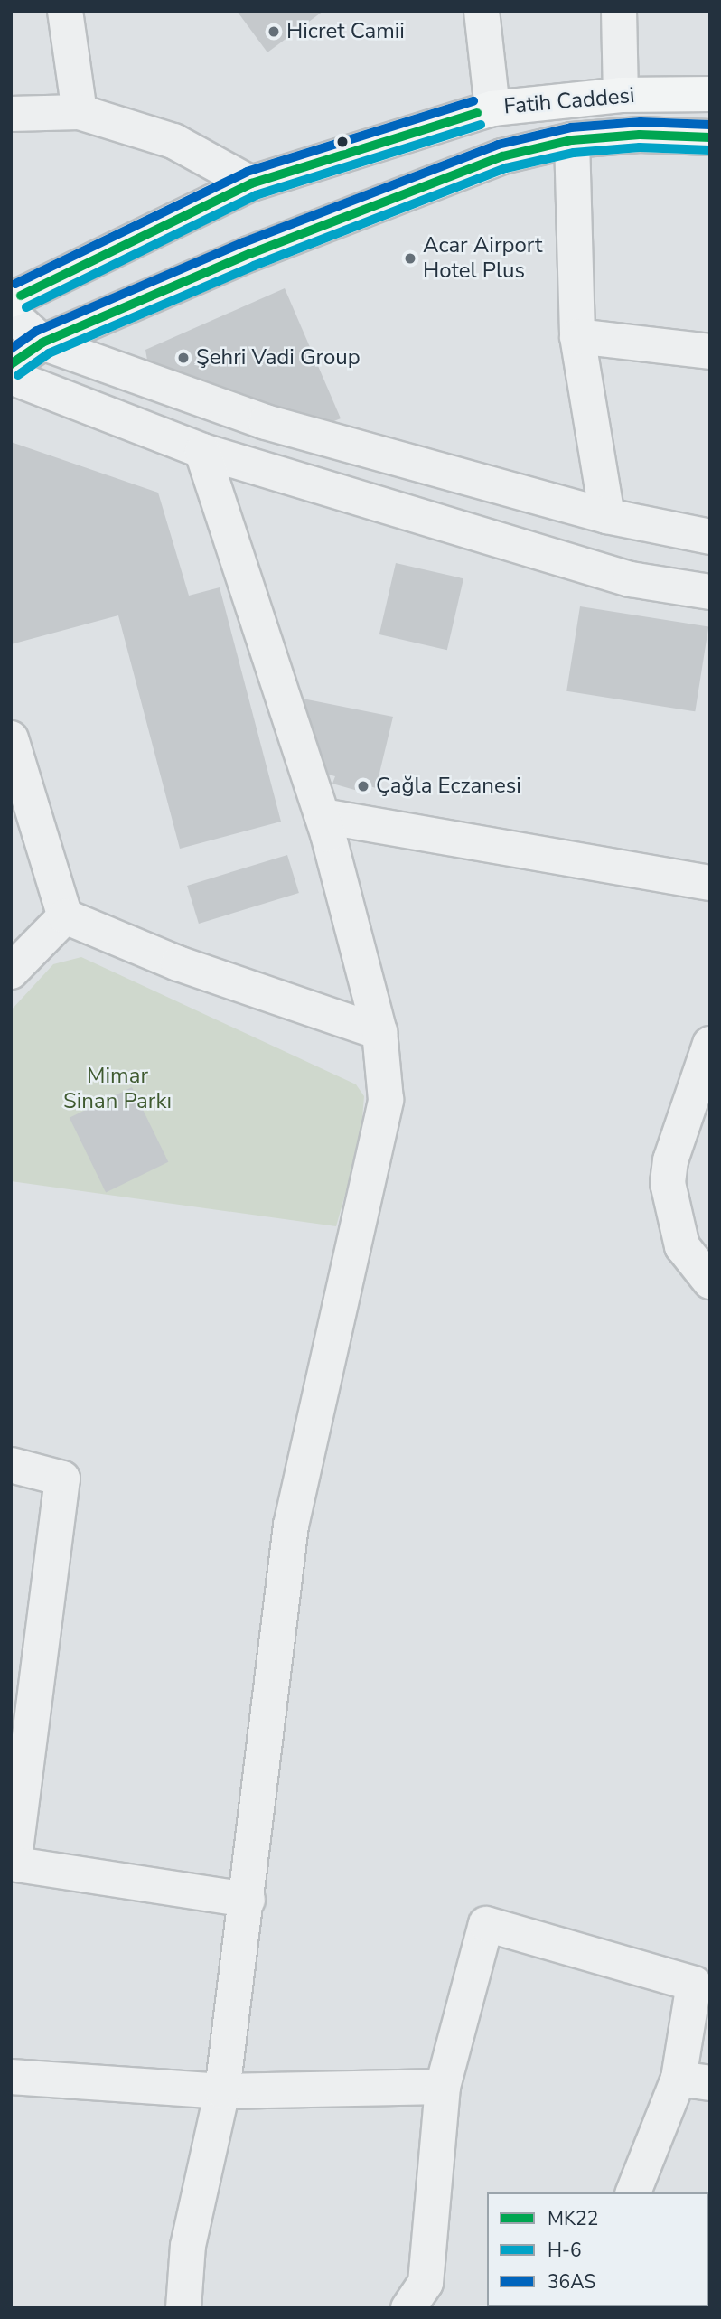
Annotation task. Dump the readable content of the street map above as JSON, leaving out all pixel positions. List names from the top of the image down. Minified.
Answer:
{"streets":{"main road":["Fatih Caddesi"]},"parks":["Mimar Sinan Parkı"],"places":["Hicret Camii","Acar Airport Hotel Plus","Şehri Vadi Group","Çağla Eczanesi"],"lines":["transit line 36AS","transit line MK22","transit line H-6"],"legend":["MK22","H-6","36AS"]}
